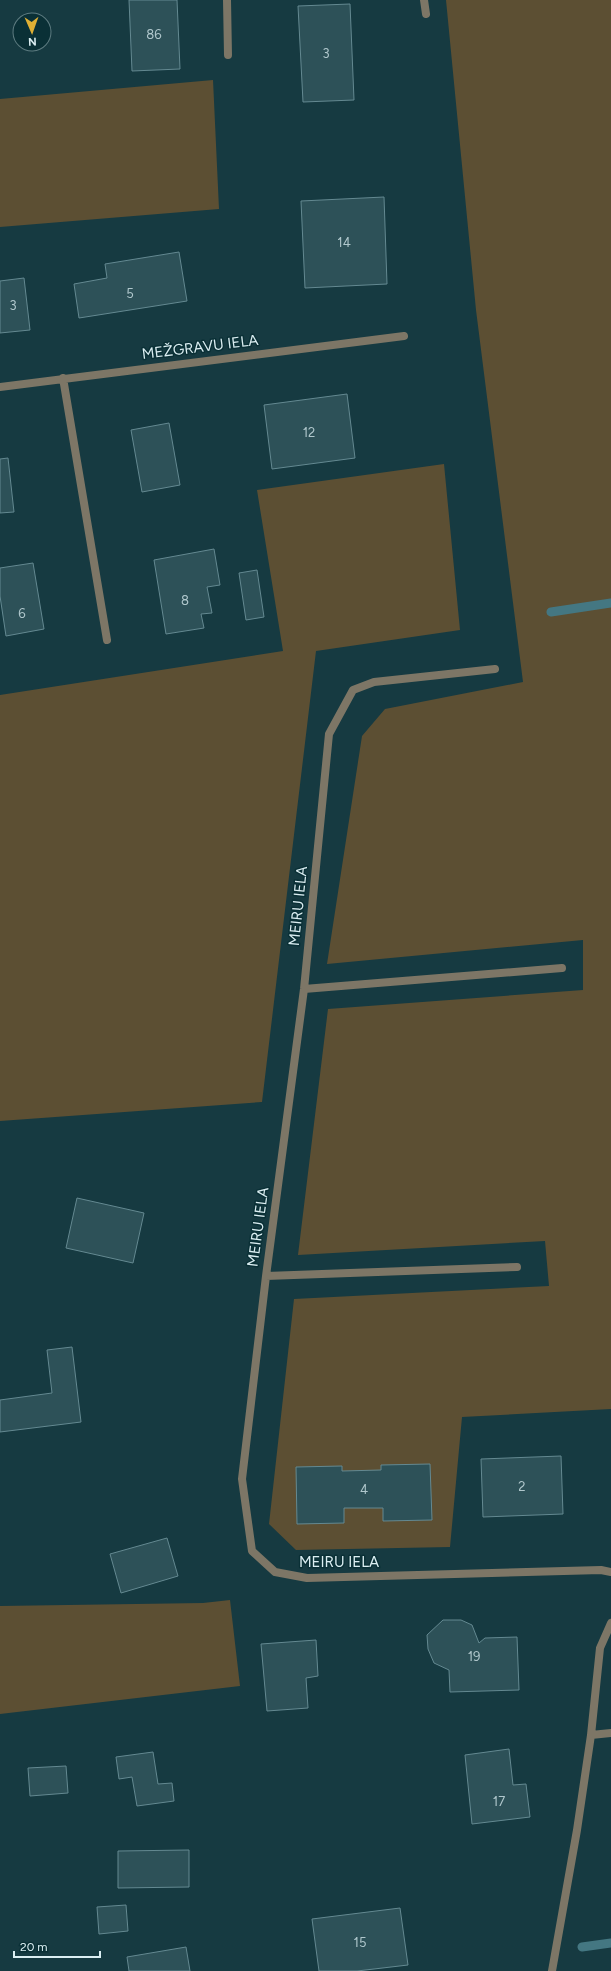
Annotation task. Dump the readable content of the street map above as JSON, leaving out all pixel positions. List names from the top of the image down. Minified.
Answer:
{"streets":{"street":["MEŽGRAVU IELA","MEIRU IELA"]},"house_numbers":["86","3","14","5","3","12","8","6","2","4","19","17","15"],"scale_bar":"20 m","north":"bottom"}
